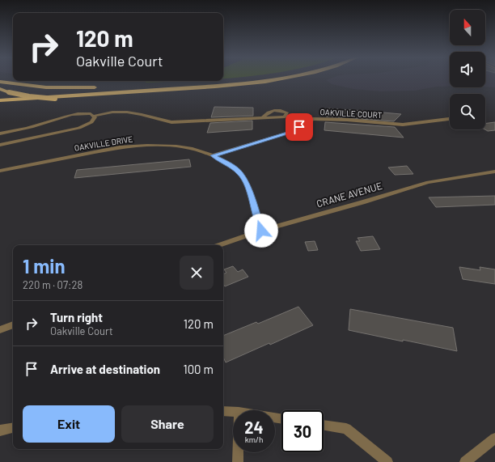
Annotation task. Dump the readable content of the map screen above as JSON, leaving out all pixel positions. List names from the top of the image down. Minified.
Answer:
{"streets":{"street":["OAKVILLE COURT","OAKVILLE DRIVE","CRANE AVENUE"]},"crossings":[["OAKVILLE COURT","OAKVILLE DRIVE"],["OAKVILLE DRIVE","CRANE AVENUE"]],"north":"top","page":{"turn":["120 m","Oakville Court"],"heading":["1 min","220 m · 07:28"],"list":[{"name":"Turn right","note":"Oakville Court","value":"120 m"},{"name":"Arrive at destination","value":"100 m"}],"buttons":["Exit","Share"],"speed":"24 km/h","limit":"30"}}
